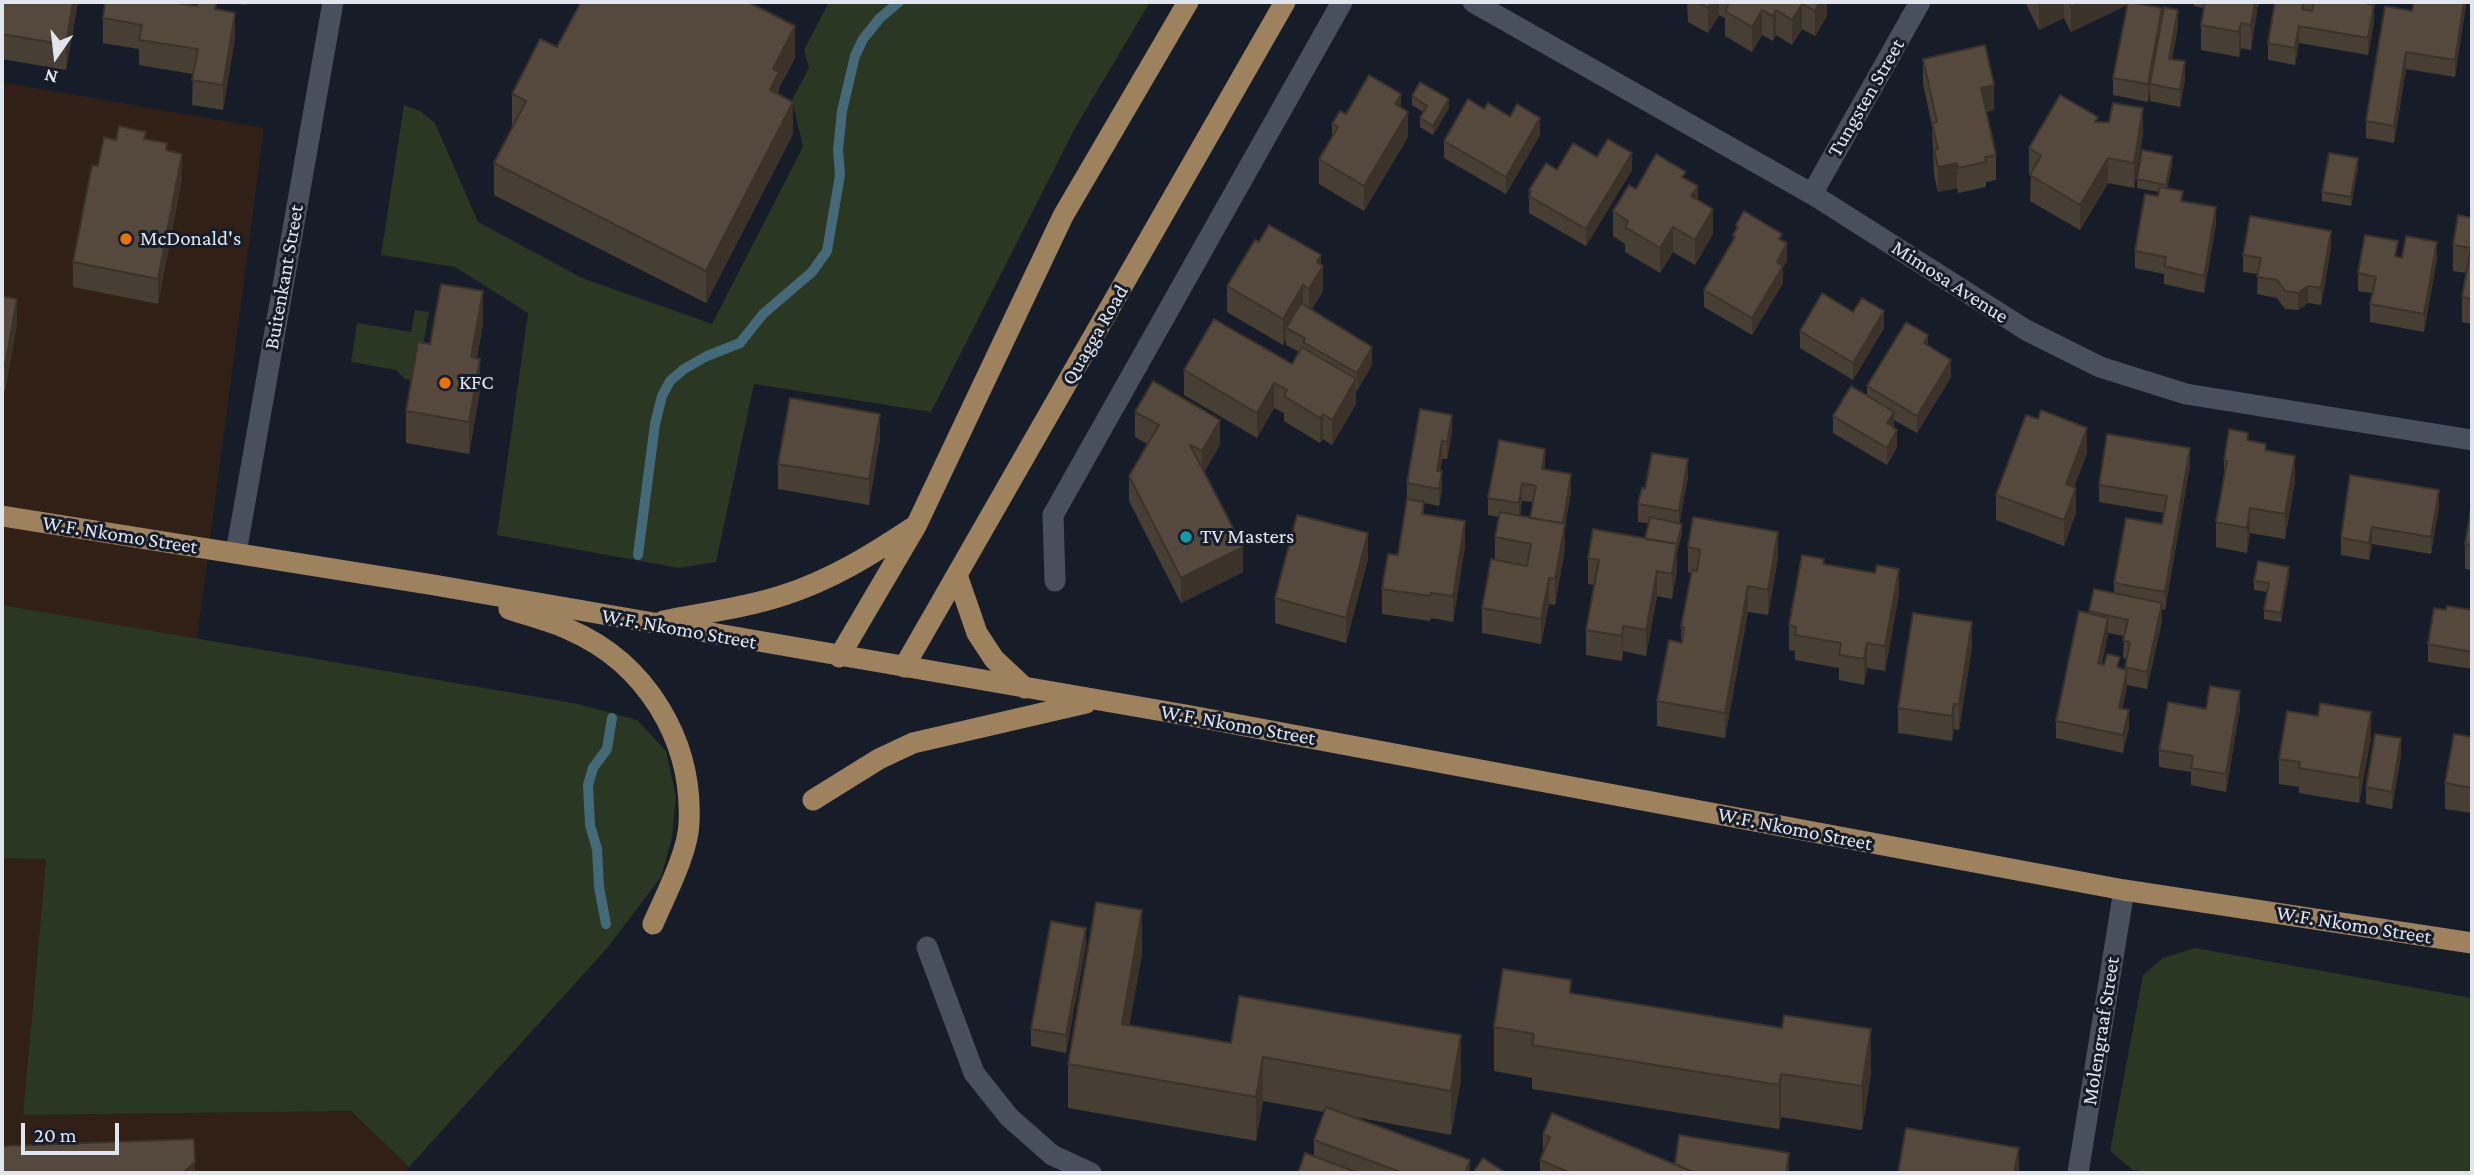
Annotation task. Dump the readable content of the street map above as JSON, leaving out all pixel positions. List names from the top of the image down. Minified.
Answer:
{"streets":{"main road":["Quagga Road","W.F. Nkomo Street"],"street":["Tungsten Street","Buitenkant Street","Mimosa Avenue","Molengraaf Street"]},"crossings":[["Tungsten Street","Mimosa Avenue"],["Buitenkant Street","W.F. Nkomo Street"],["Quagga Road","W.F. Nkomo Street"],["W.F. Nkomo Street","Molengraaf Street"]],"places":["McDonald's","KFC","TV Masters"],"scale_bar":"20 m","north":"bottom"}
